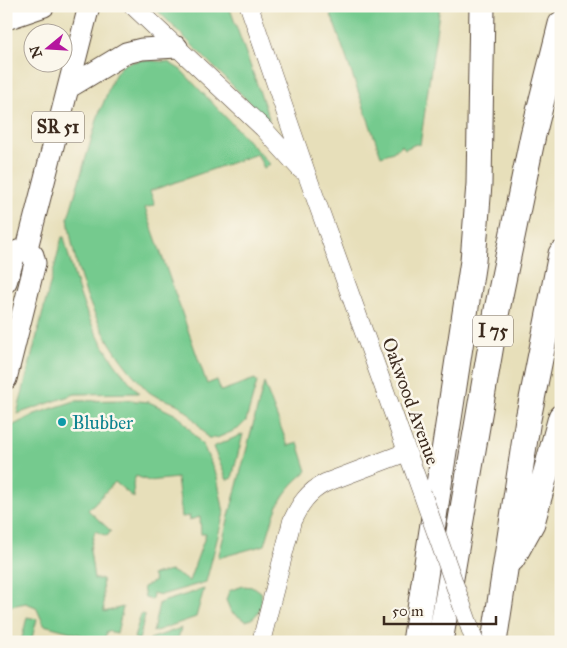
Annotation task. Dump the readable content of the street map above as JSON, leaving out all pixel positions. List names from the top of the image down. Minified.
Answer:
{"streets":{"highway":["I 75"],"main road":["SR 51"],"street":["Oakwood Avenue"]},"places":["Blubber"],"scale_bar":"50 m","north":"left"}
